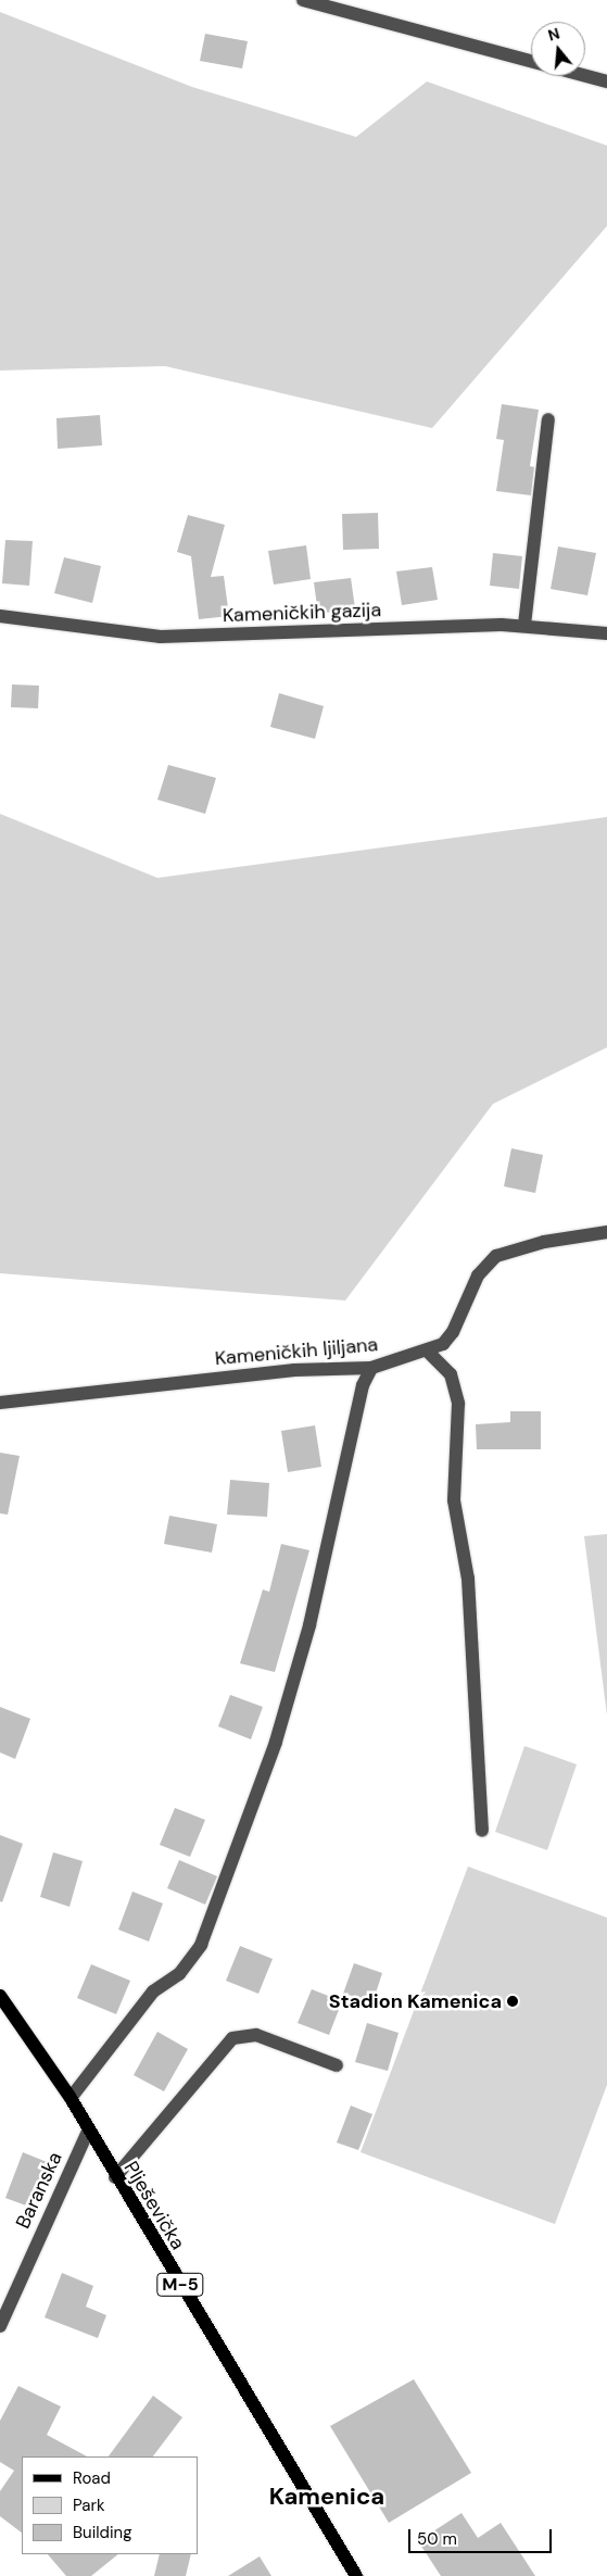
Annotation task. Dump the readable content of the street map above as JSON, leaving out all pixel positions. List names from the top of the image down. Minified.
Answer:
{"streets":{"main road":["Plješevička","M-5"],"street":["Kameničkih gazija","Kameničkih ljiljana","Baranska"]},"crossings":[["Baranska","Plješevička"]],"districts":["Kamenica"],"places":["Stadion Kamenica"],"legend":["Road","Park","Building"],"scale_bar":"50 m","north":"top"}
